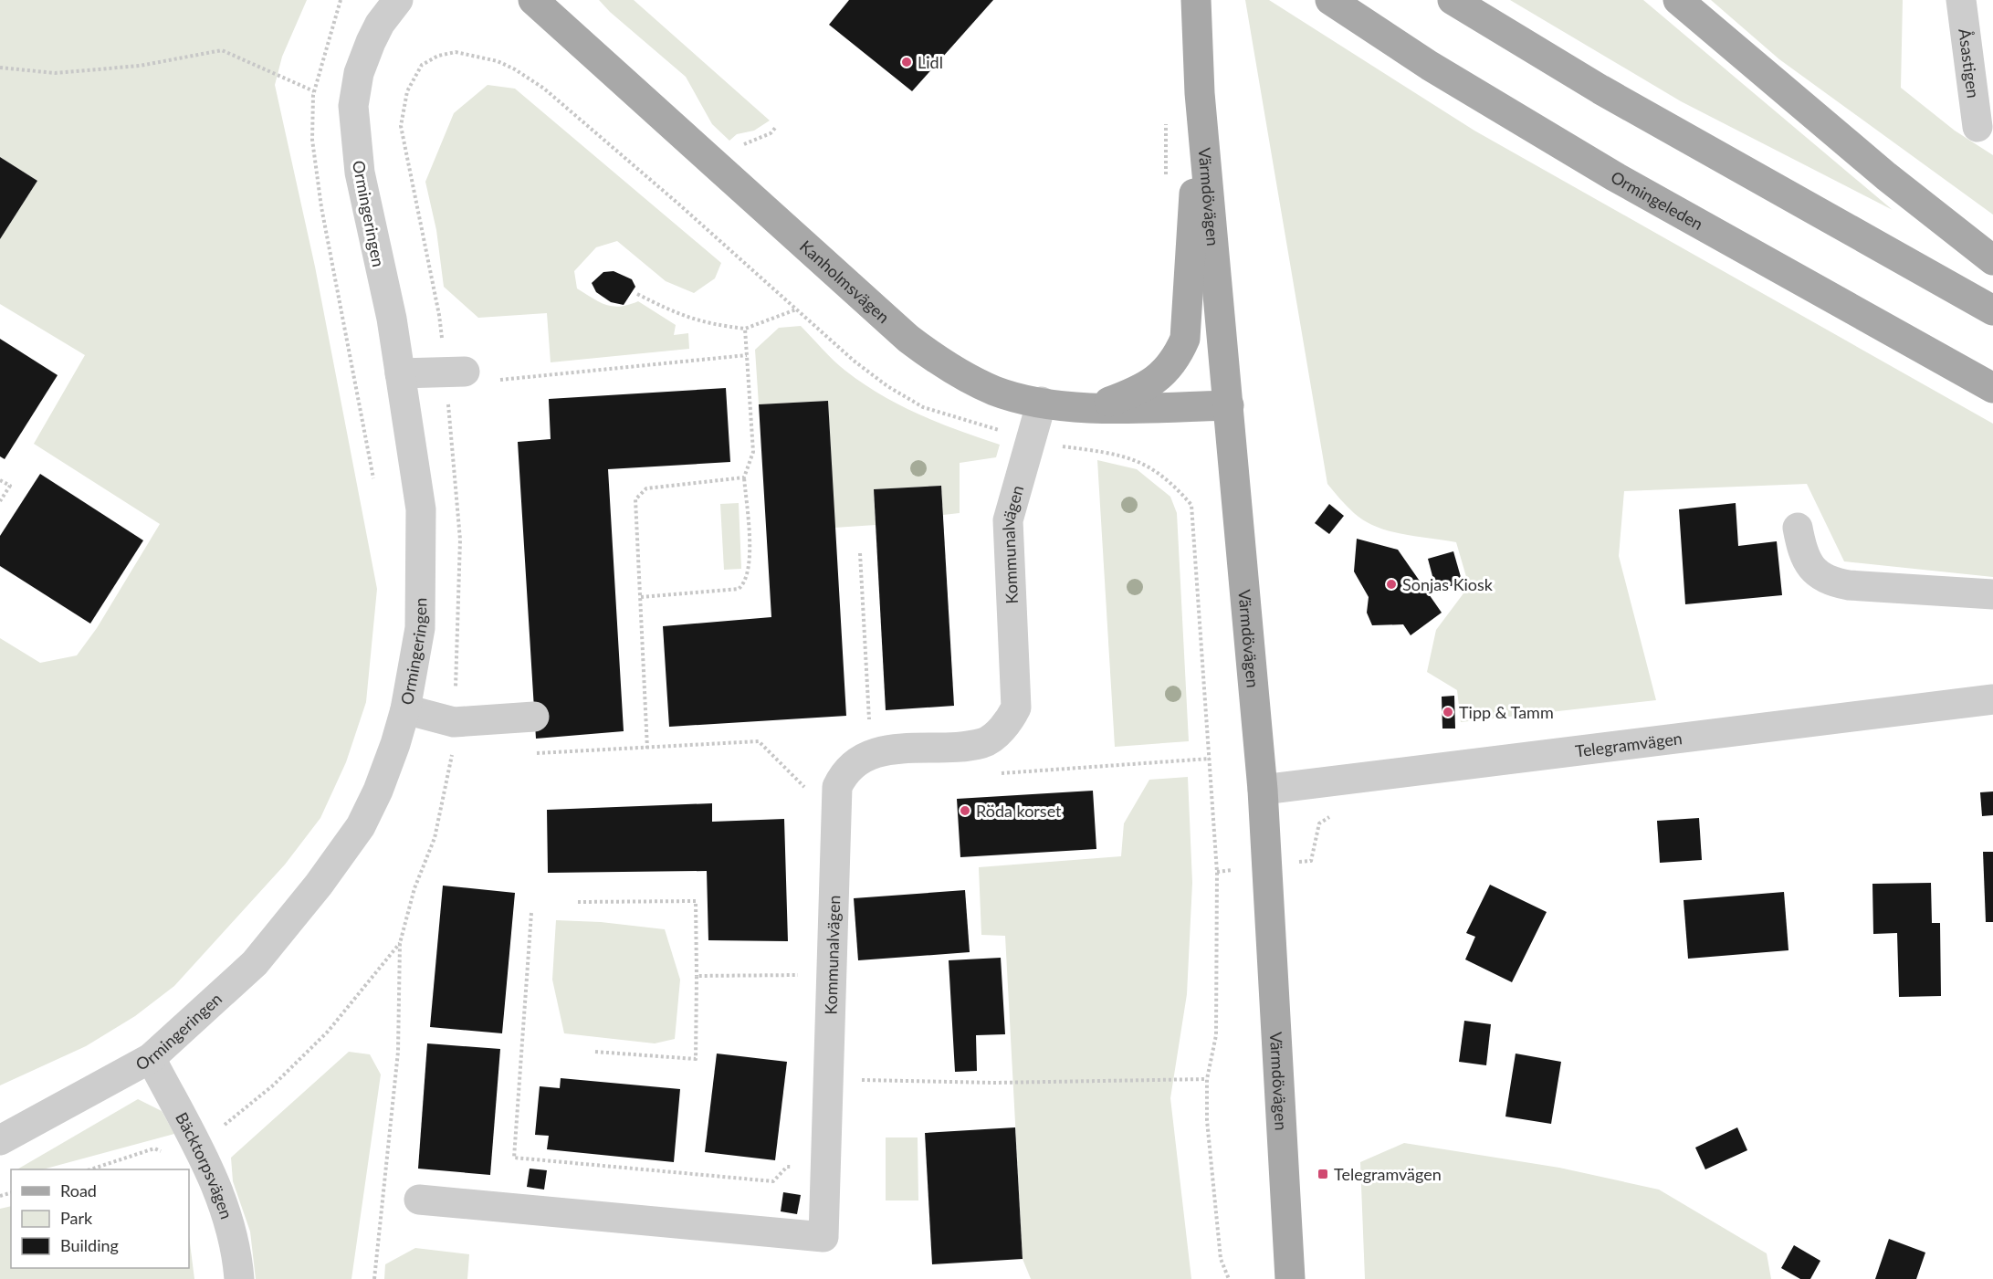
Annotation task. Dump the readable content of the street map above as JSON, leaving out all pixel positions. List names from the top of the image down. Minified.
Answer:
{"streets":{"main road":["Värmdövägen","Ormingeleden","Kanholmsvägen"],"street":["Åsastigen","Ormingeringen","Kommunalvägen","Telegramvägen","Bäcktorpsvägen"]},"crossings":[["Värmdövägen","Kanholmsvägen"],["Värmdövägen","Telegramvägen"],["Ormingeringen","Bäcktorpsvägen"],["Kanholmsvägen","Kommunalvägen"]],"places":{"other":["Lidl","Sonjas Kiosk","Tipp & Tamm","Röda korset"],"transit":["Telegramvägen"]},"legend":["Road","Park","Building"]}
